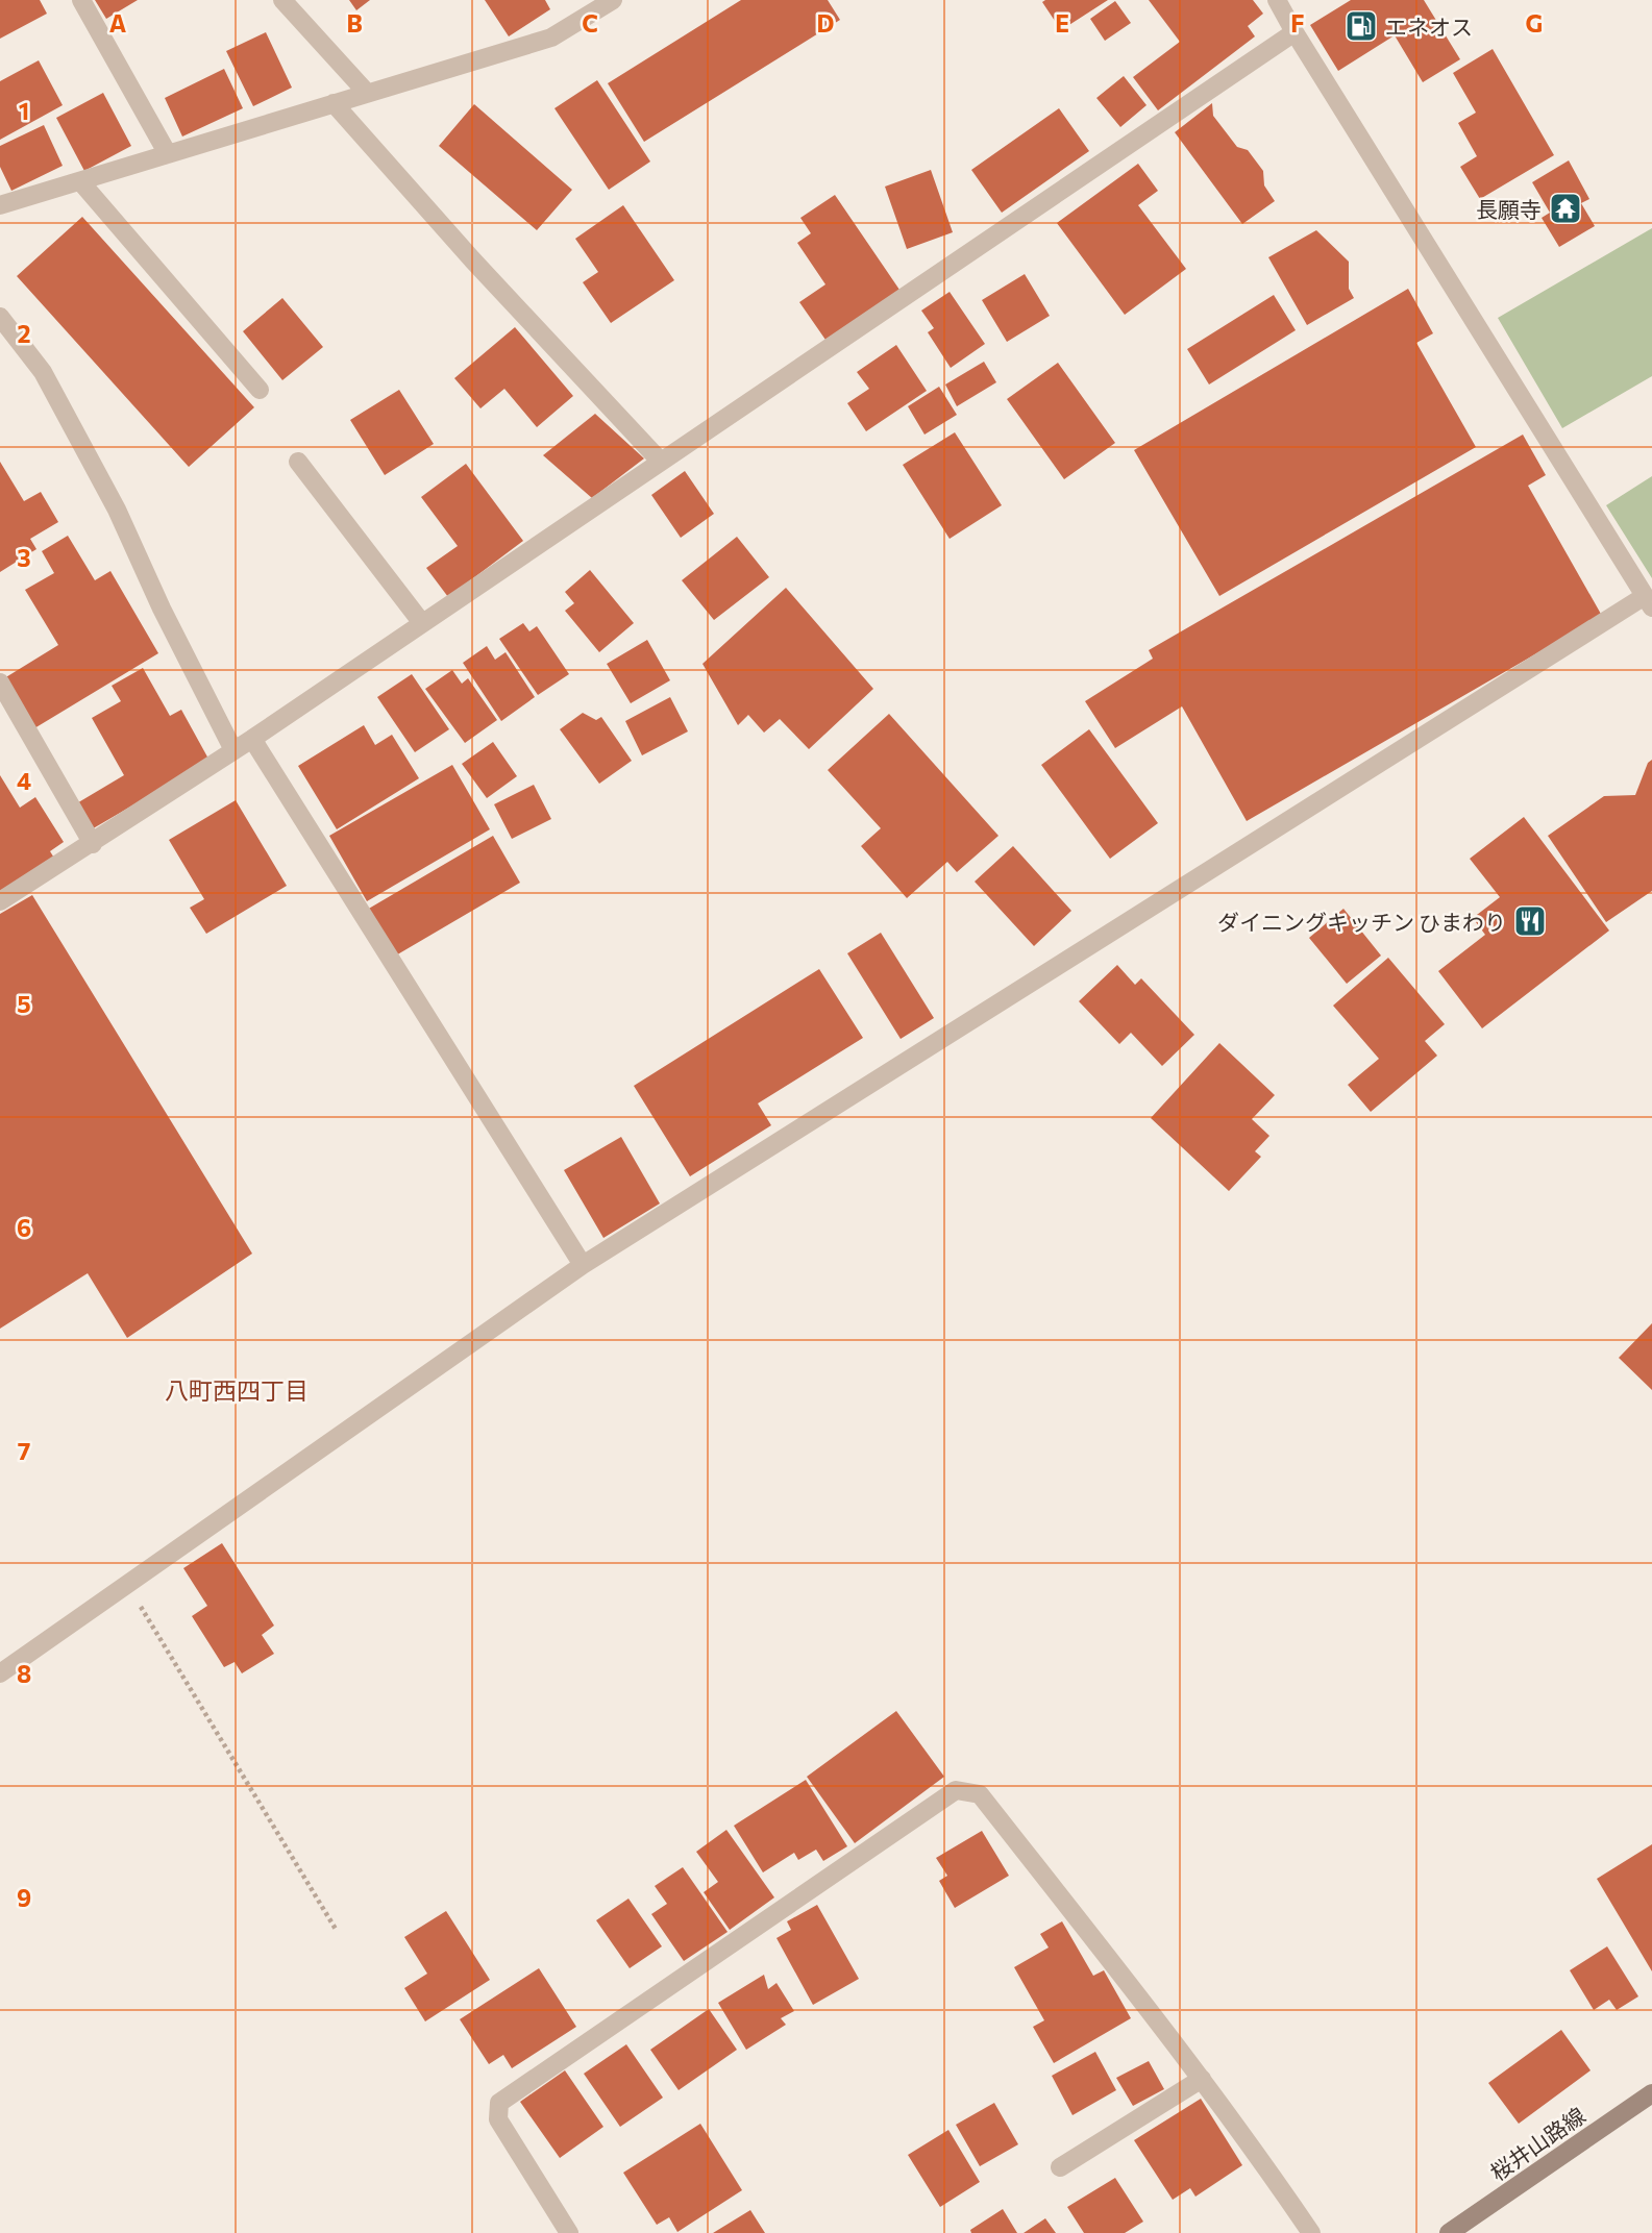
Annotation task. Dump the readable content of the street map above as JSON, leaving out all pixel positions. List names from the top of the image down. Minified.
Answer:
{"streets":{"main road":["桜井山路線"]},"districts":["八町西四丁目"],"places":{"fuel station":["エネオス"],"temple":["長願寺"],"restaurant":["ダイニングキッチン ひまわり"]},"grid":{"columns":["A","B","C","D","E","F","G"],"rows":["1","2","3","4","5","6","7","8","9"]}}
